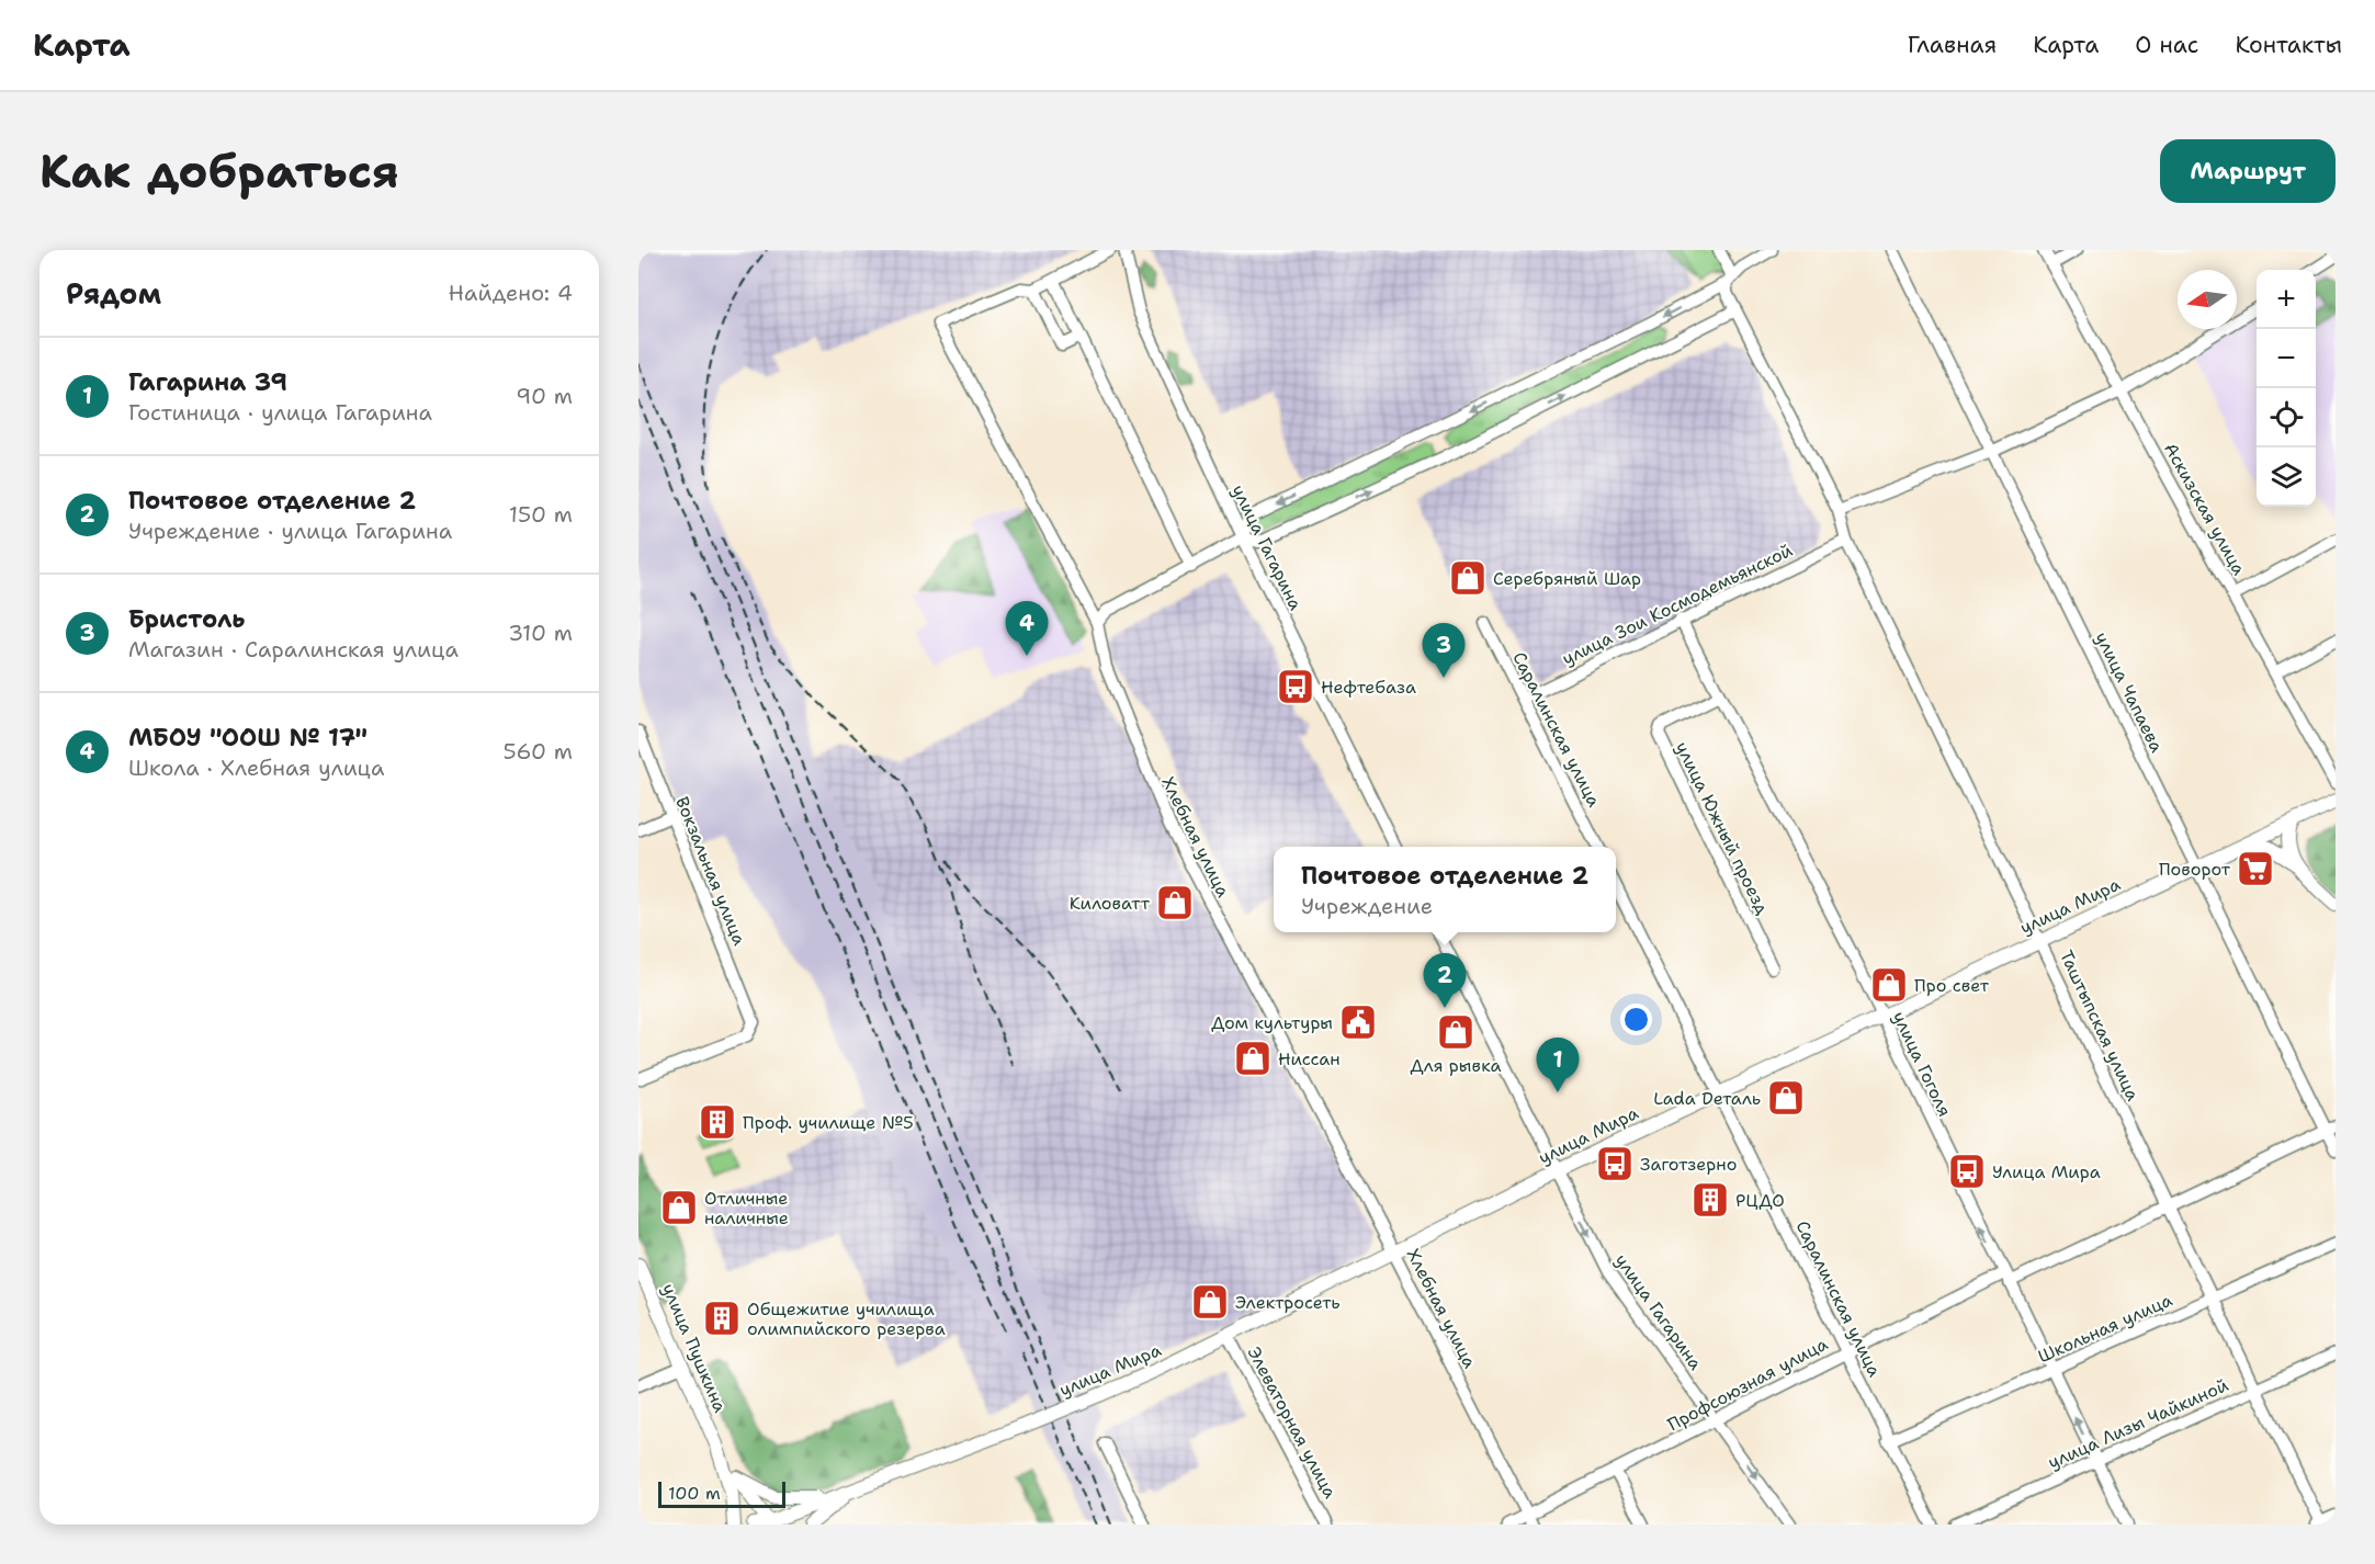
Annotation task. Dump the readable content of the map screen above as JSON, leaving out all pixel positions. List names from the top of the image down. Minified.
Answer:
{"streets":{"main road":["улица Мира","улица Пушкина"],"street":["Аскизская улица","улица Гагарина","улица Зои Космодемьянской","улица Чапаева","Саралинская улица","улица Южный проезд","Хлебная улица","Вокзальная улица","Таштыпская улица","улица Гоголя","Школьная улица","Профсоюзная улица","Элеваторная улица","улица Лизы Чайкиной"]},"crossings":[["улица Гагарина","улица Мира"],["улица Гагарина","Профсоюзная улица"],["улица Зои Космодемьянской","Саралинская улица"],["улица Зои Космодемьянской","Таштыпская улица"],["улица Зои Космодемьянской","улица Гоголя"],["улица Чапаева","улица Мира"],["улица Чапаева","Профсоюзная улица"],["Саралинская улица","улица Мира"],["Саралинская улица","Школьная улица"],["Саралинская улица","Профсоюзная улица"],["улица Южный проезд","улица Гоголя"],["Хлебная улица","улица Мира"],["Хлебная улица","Профсоюзная улица"],["улица Мира","Таштыпская улица"],["улица Мира","улица Гоголя"],["улица Мира","Элеваторная улица"],["Таштыпская улица","Школьная улица"],["Таштыпская улица","Профсоюзная улица"],["Таштыпская улица","улица Лизы Чайкиной"],["улица Гоголя","Школьная улица"],["улица Гоголя","Профсоюзная улица"],["улица Гоголя","улица Лизы Чайкиной"]],"one_way":["улица Гоголя"],"places":{"shop":["Серебряный Шар","Киловатт","Про свет","Для рывка","Ниссан","Lada Dеталь","Отличные наличные","Электросеть"],"bus stop":["Нефтебаза","Заготзерно","Улица Мира"],"supermarket":["Поворот"],"public building":["Дом культуры"],"building":["Проф. училище №5","РЦДО","Общежитие училища олимпийского резерва"]},"scale_bar":"100 m","north":"left","page":{"header":"Карта","nav":["Главная","Карта","О нас","Контакты"],"buttons":"Маршрут","title":"Как добраться","heading":["Рядом","Найдено: 4"],"map_buttons":["+","−"],"list":[{"mark":"1","name":"Гагарина 39","note":"Гостиница · улица Гагарина","value":"90 m"},{"mark":"2","name":"Почтовое отделение 2","note":"Учреждение · улица Гагарина","value":"150 m"},{"mark":"3","name":"Бристоль","note":"Магазин · Саралинская улица","value":"310 m"},{"mark":"4","name":"МБОУ \"ООШ № 17\"","note":"Школа · Хлебная улица","value":"560 m"}],"pins":["4","3","2","1"],"popup":["Почтовое отделение 2","Учреждение"],"scale":"100 m"}}
